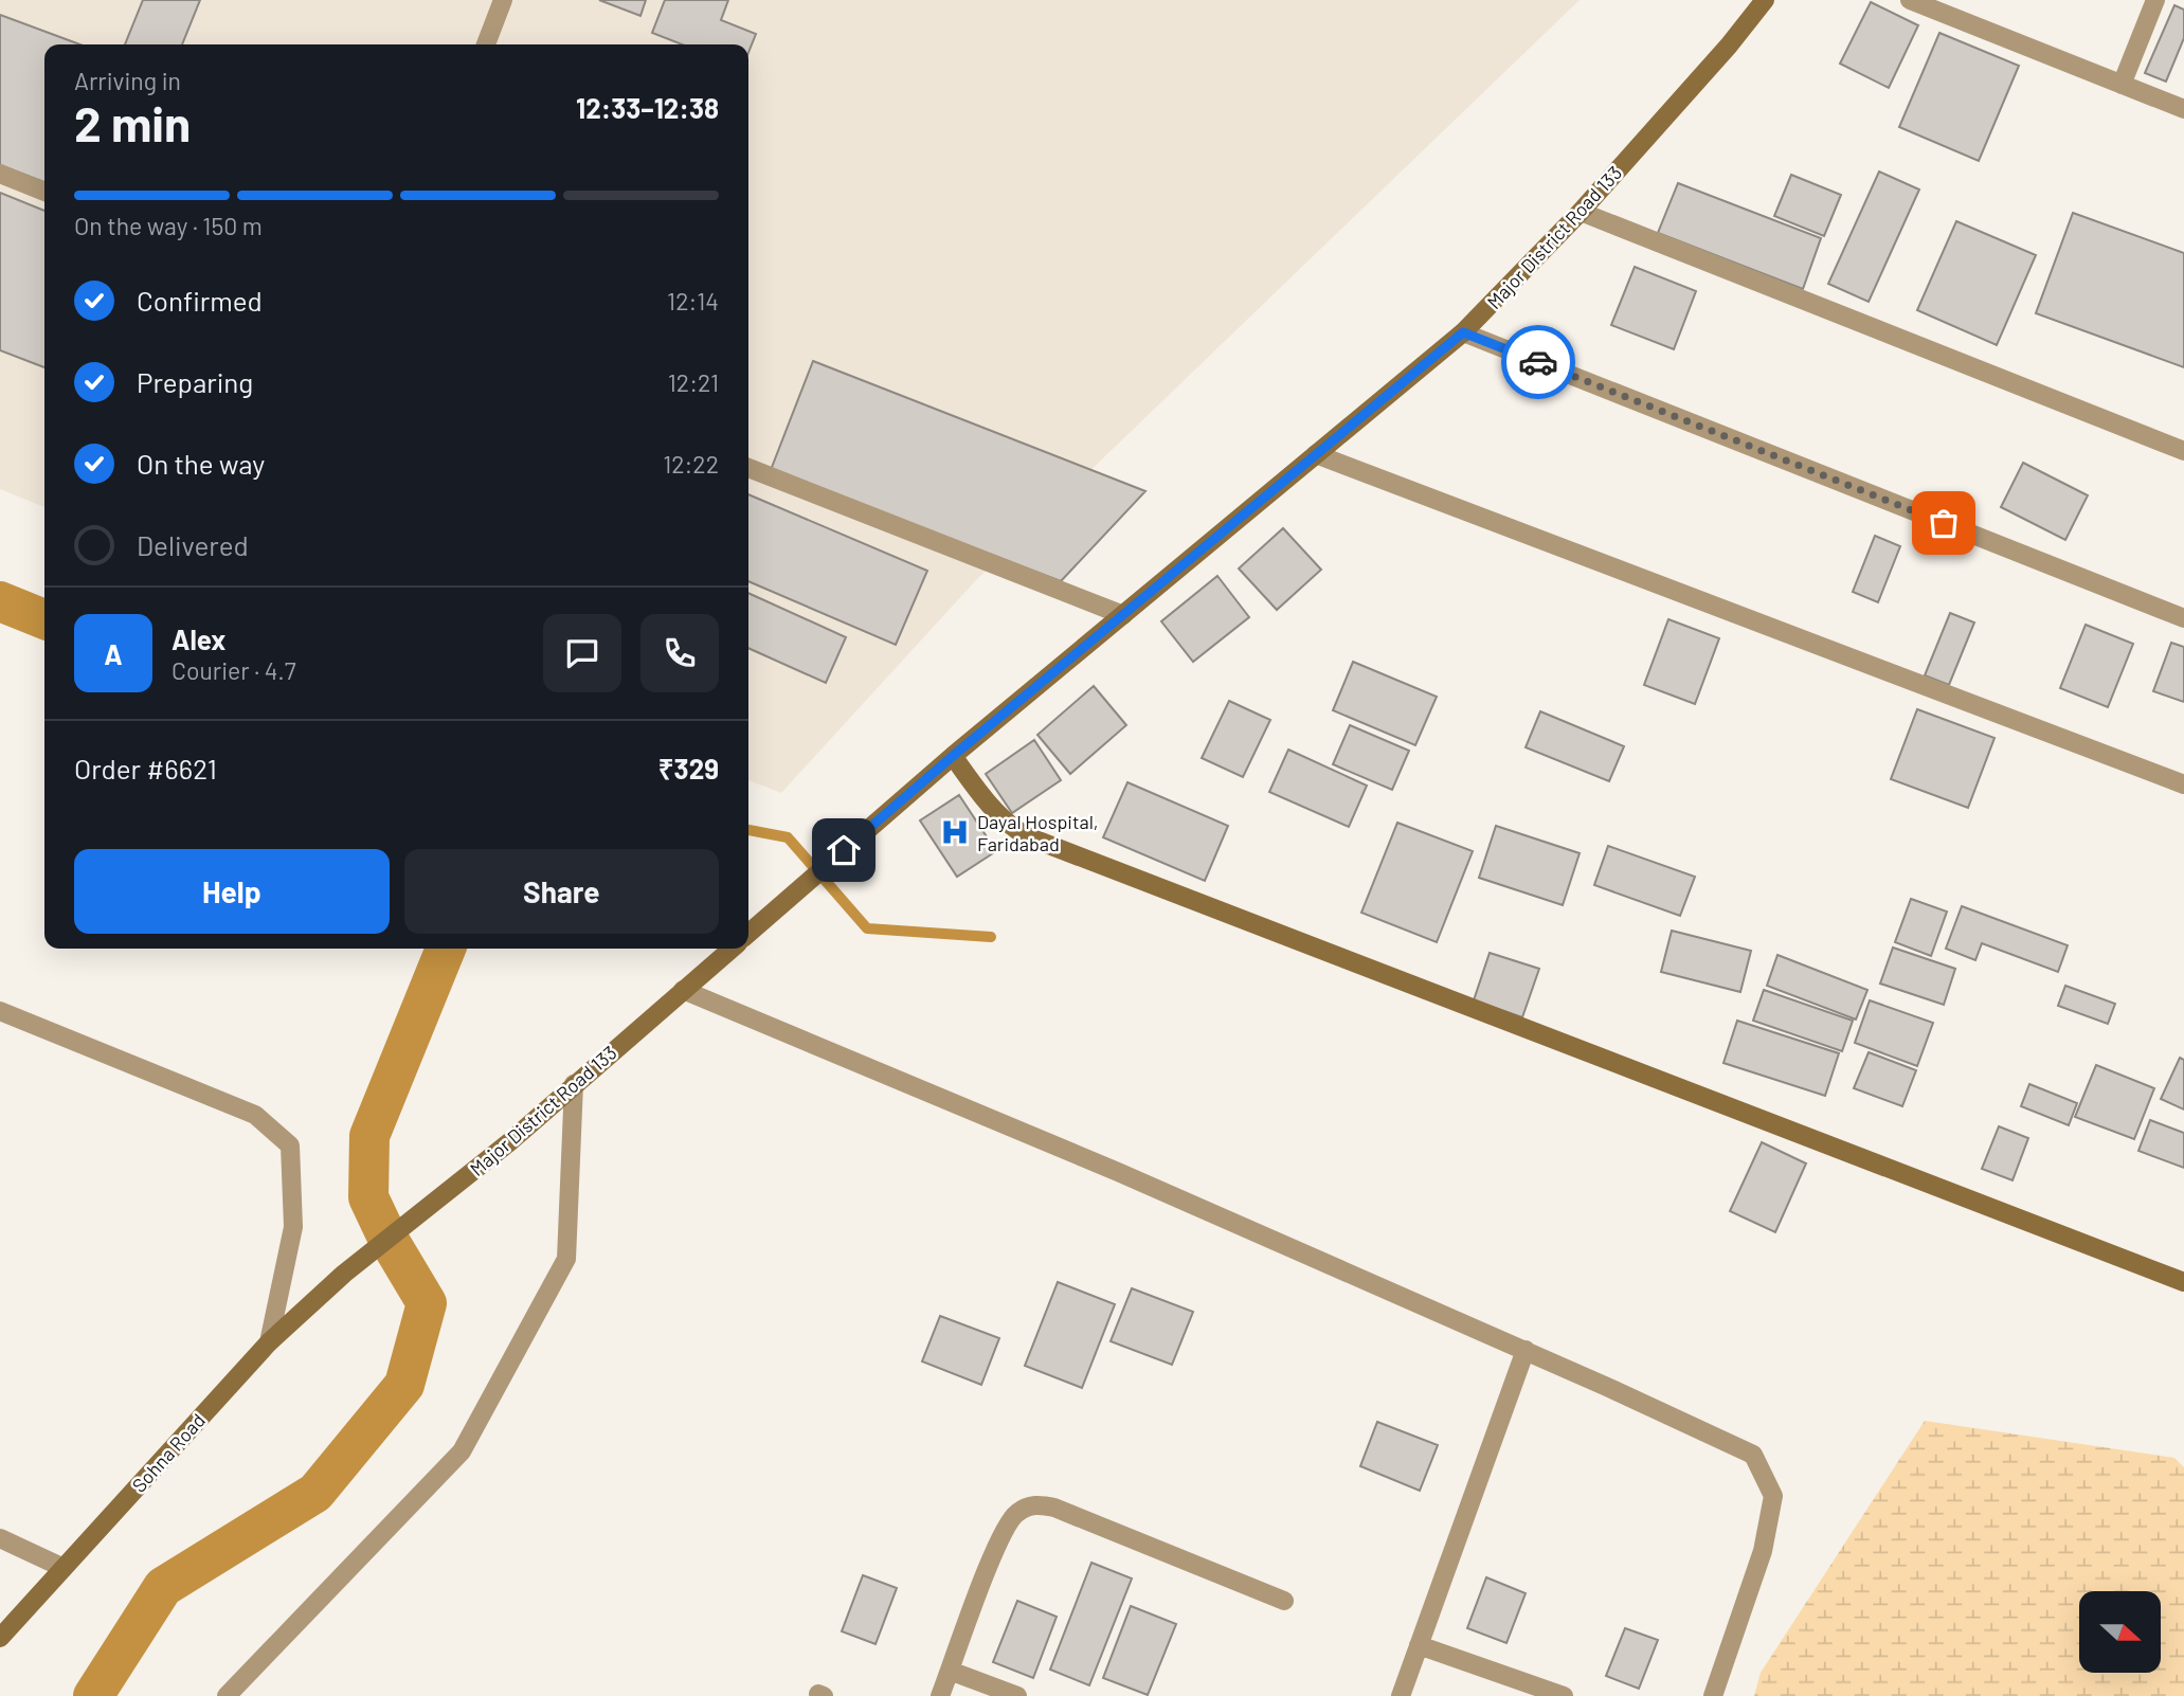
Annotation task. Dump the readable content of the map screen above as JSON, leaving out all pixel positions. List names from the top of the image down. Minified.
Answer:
{"streets":{"main road":["Major District Road 133","Sohna Road"]},"crossings":[["Major District Road 133","Sohna Road"]],"places":{"hospital":["Dayal Hospital, Faridabad"]},"north":"right","page":{"heading":["2 min","Arriving in","12:33–12:38"],"panel":["Alex","Courier · 4.7","Order #6621","₹329"],"bar":"On the way · 150 m","list":[["Confirmed","12:14"],["Preparing","12:21"],["On the way","12:22"],"Delivered"],"round":"A","buttons":["Help","Share"]}}
